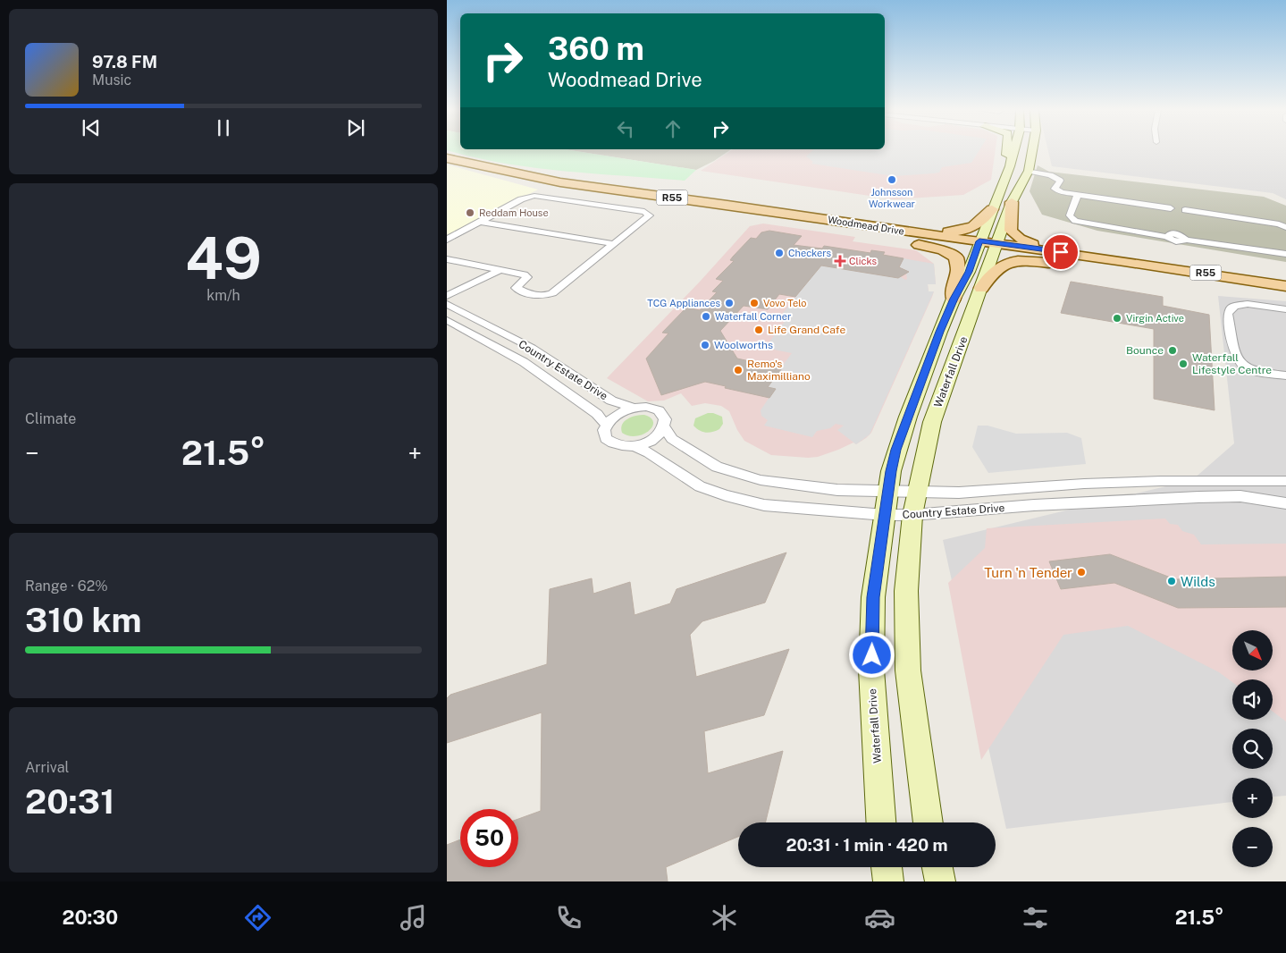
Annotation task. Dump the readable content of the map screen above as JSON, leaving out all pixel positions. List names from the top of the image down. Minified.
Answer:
{"streets":{"main road":["R55","Woodmead Drive","Waterfall Drive"],"street":["Country Estate Drive"]},"crossings":[["Woodmead Drive","Waterfall Drive"],["Country Estate Drive","Waterfall Drive"]],"places":{"other":["Johnsson Workwear","Reddam House","Checkers","TCG Appliances","Vovo Telo","Waterfall Corner","Virgin Active","Life Grand Cafe","Woolworths","Bounce","Waterfall Lifestyle Centre","Remo's Maximilliano","Turn 'n Tender","Wilds"],"health":["Clicks"]},"north":"bottom right","page":{"turn":["360 m","Woodmead Drive"],"song":["97.8 FM","Music"],"tile":[["49","km/h"],"Climate",["Range · 62%","310 km"],["Arrival","20:31"]],"heat":["−","21.5°","+"],"map_buttons":["+","−"],"limit":"50","trip":"20:31 · 1 min · 420 m","tabs":["20:30","21.5°"]}}
